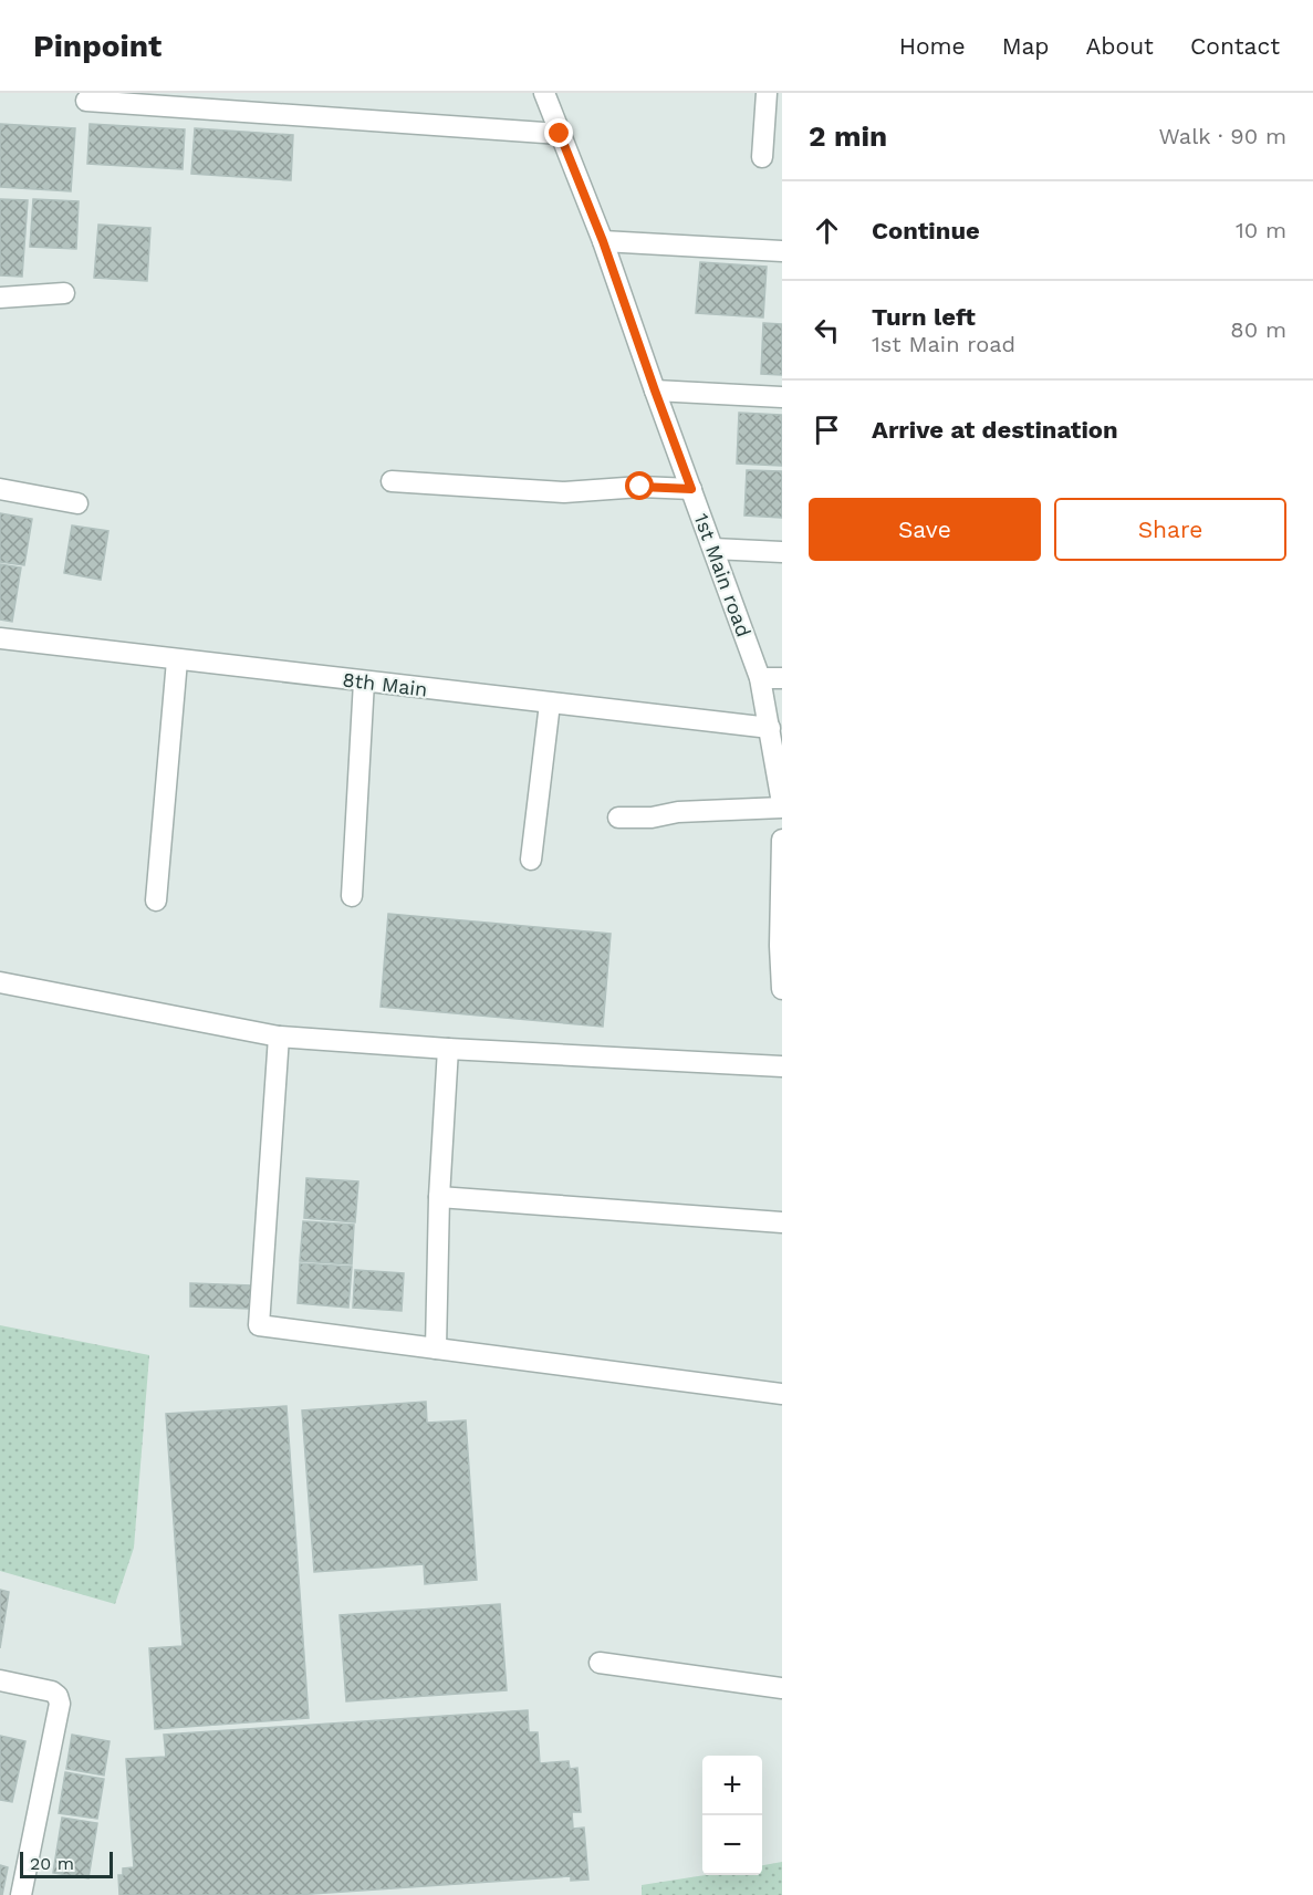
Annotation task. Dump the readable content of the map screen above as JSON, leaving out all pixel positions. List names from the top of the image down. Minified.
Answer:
{"streets":{"street":["1st Main road","8th Main"]},"crossings":[["1st Main road","8th Main"]],"scale_bar":"20 m","page":{"header":"Pinpoint","nav":["Home","Map","About","Contact"],"heading":["2 min","Walk · 90 m"],"list":[["Continue","10 m"],["Turn left","1st Main road","80 m"],"Arrive at destination"],"buttons":["Save","Share"],"map_buttons":["+","−"],"scale":"20 m"}}
